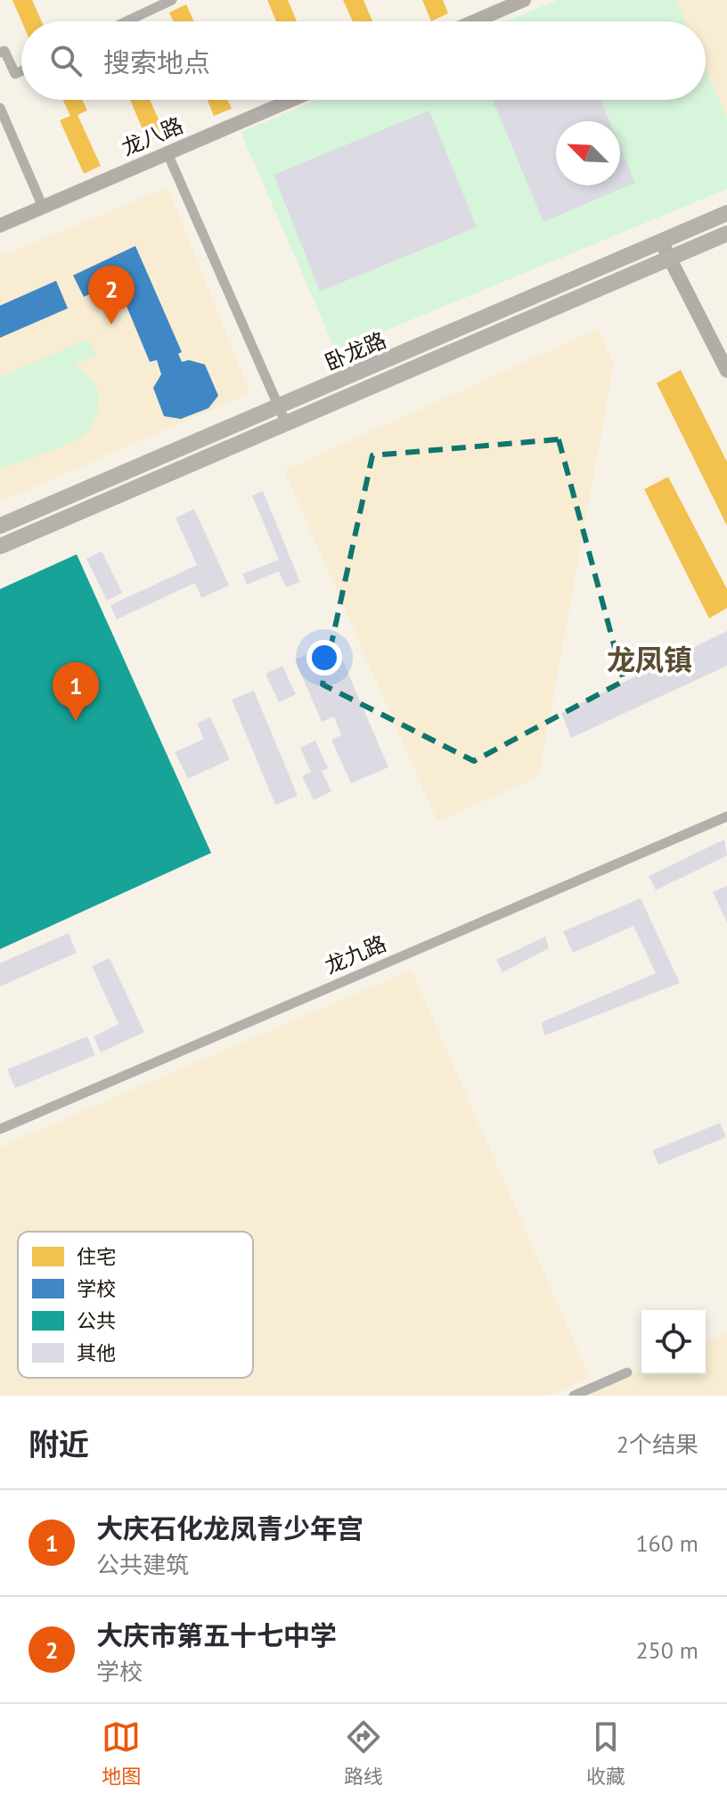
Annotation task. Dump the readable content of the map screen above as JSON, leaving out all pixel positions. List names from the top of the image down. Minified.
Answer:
{"streets":{"main road":["卧龙路"],"street":["龙八路","龙九路"]},"districts":["龙凤镇"],"legend":["住宅","学校","公共","其他"],"north":"top left","page":{"search":"搜索地点","pins":["2","1"],"heading":["附近","2个结果"],"list":[{"mark":"1","name":"大庆石化龙凤青少年宫","note":"公共建筑","value":"160 m"},{"mark":"2","name":"大庆市第五十七中学","note":"学校","value":"250 m"}],"nav":["地图","路线","收藏"]}}
